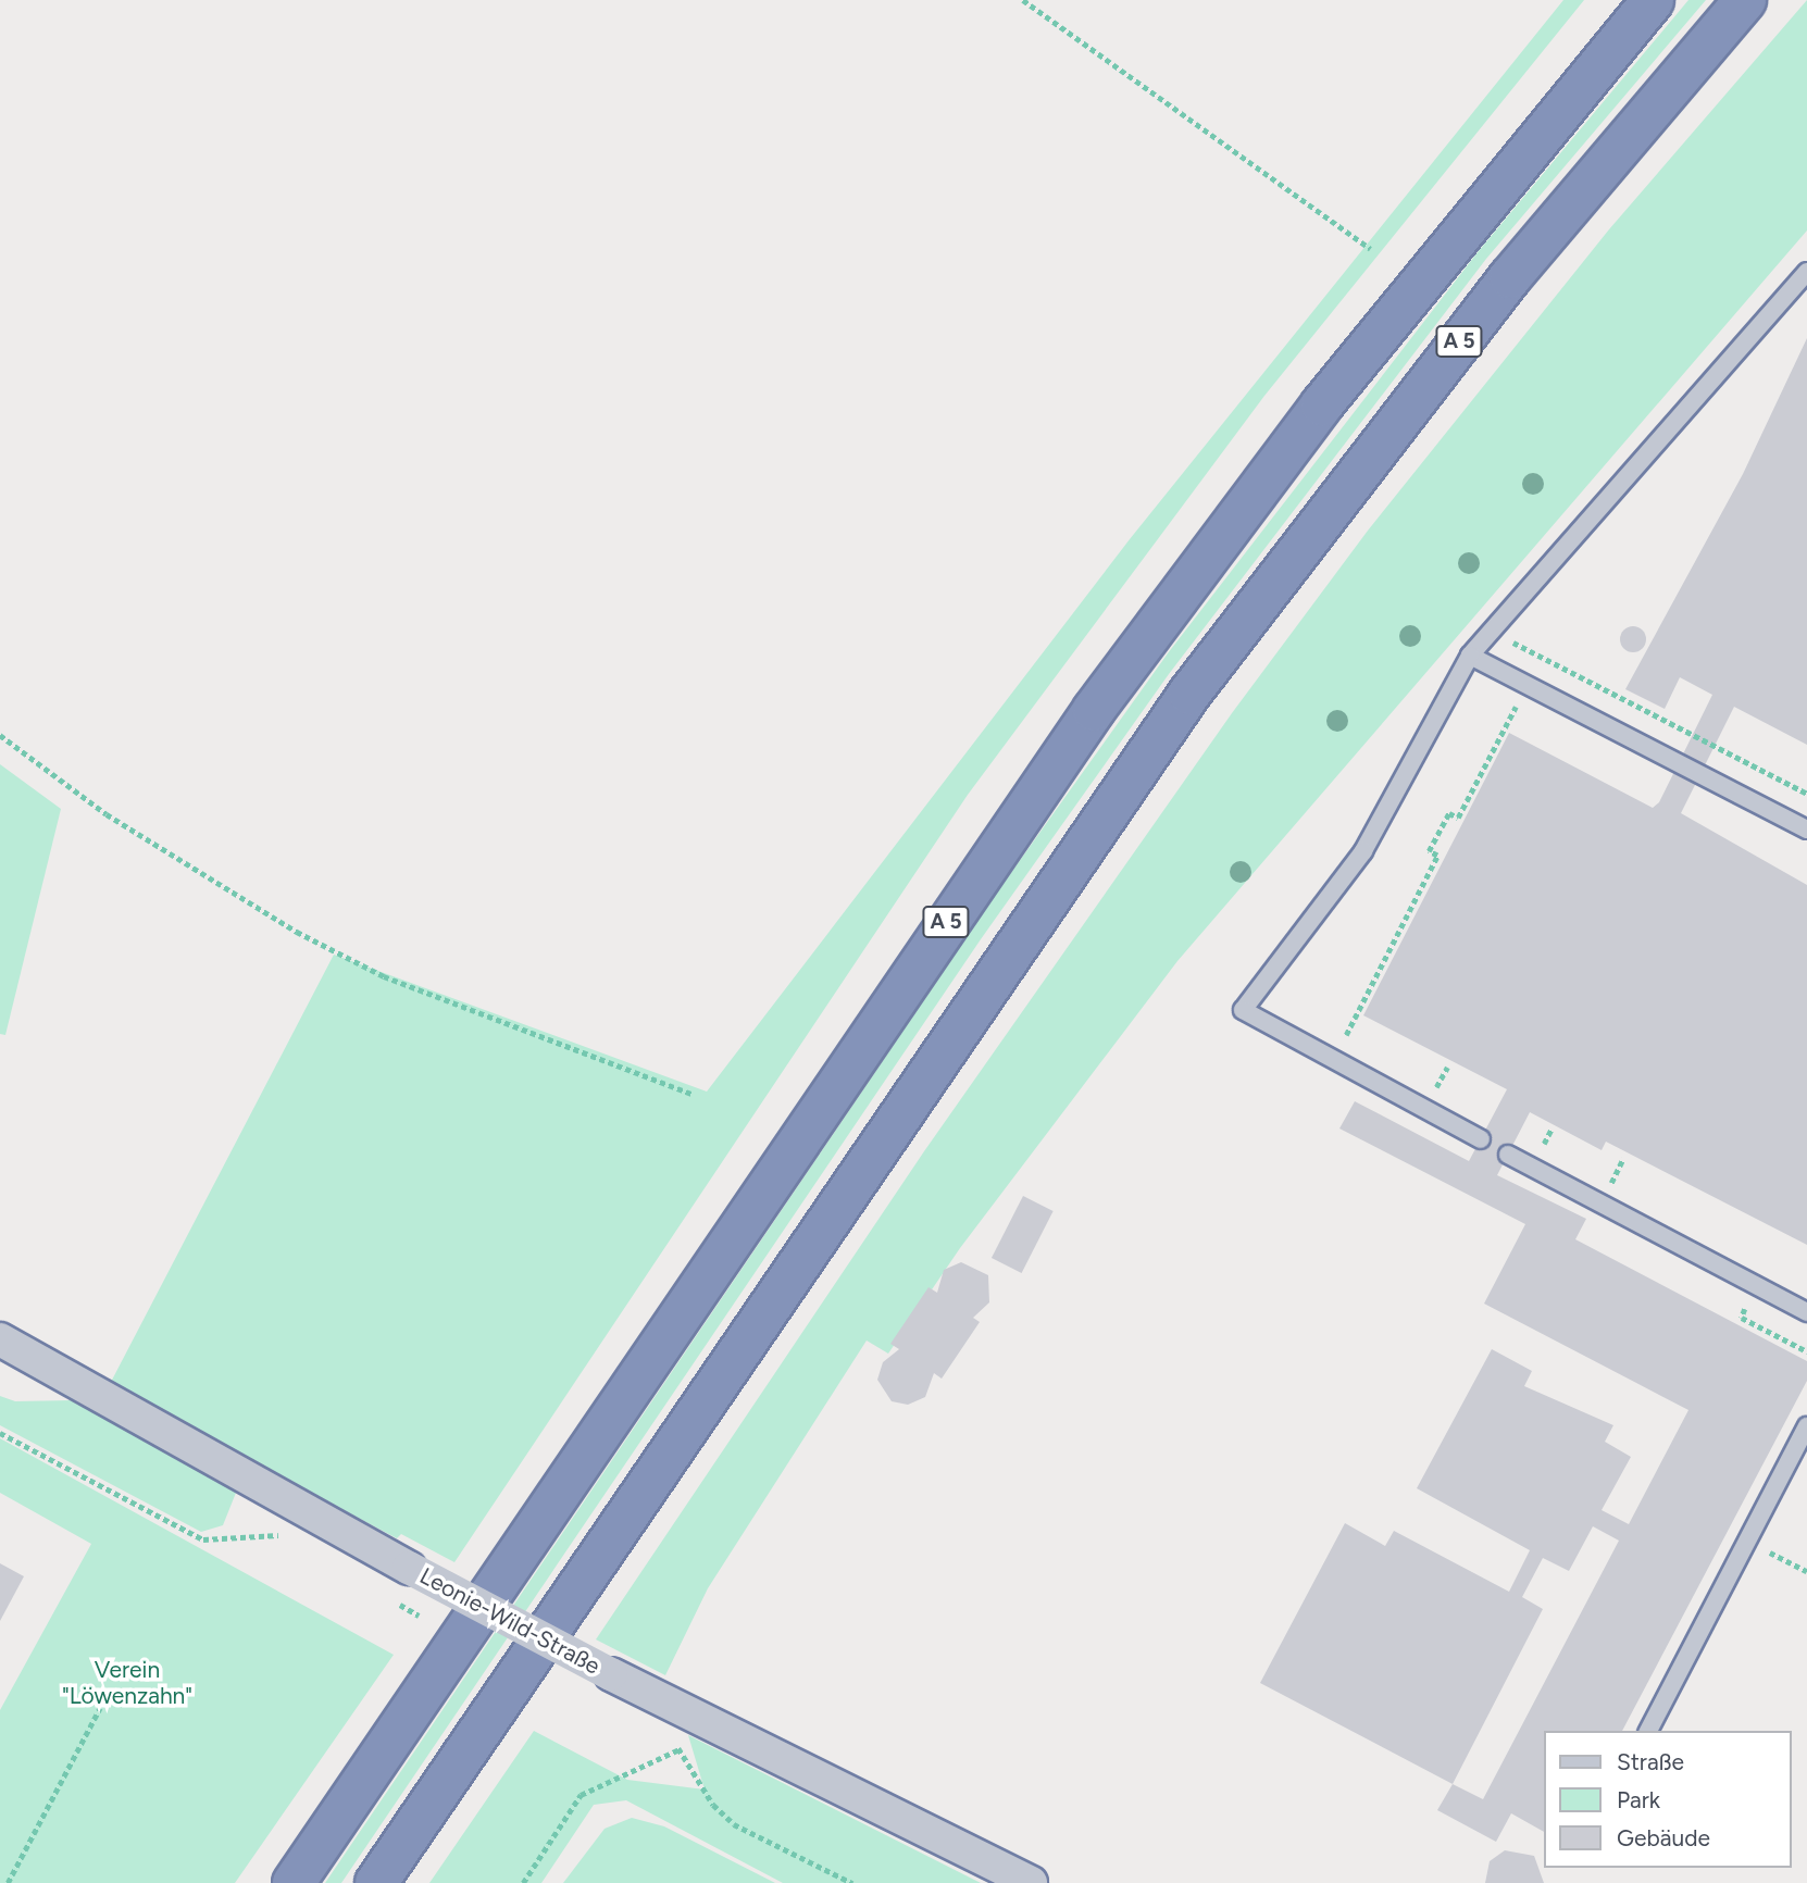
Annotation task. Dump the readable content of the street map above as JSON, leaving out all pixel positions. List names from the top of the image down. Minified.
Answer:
{"streets":{"highway":["A 5"],"street":["Leonie-Wild-Straße"]},"parks":["Verein \"Löwenzahn\""],"legend":["Straße","Park","Gebäude"]}
